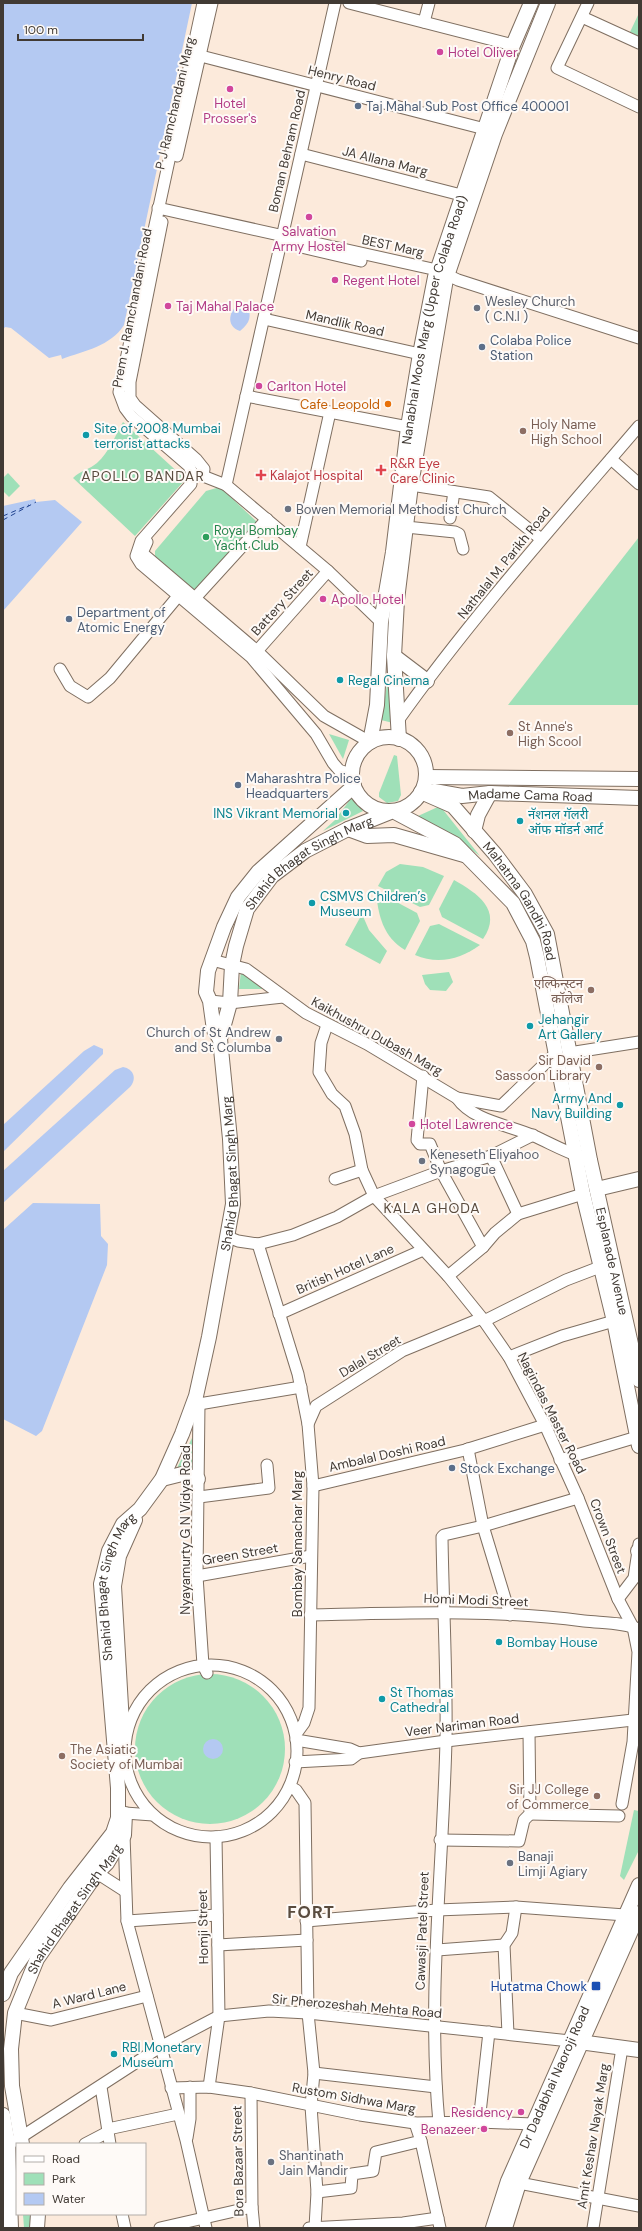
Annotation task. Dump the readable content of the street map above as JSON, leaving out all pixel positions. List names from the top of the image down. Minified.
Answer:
{"streets":{"main road":["Nanabhai Moos Marg (Upper Colaba Road)","Madame Cama Road","Shahid Bhagat Singh Marg","Mahatma Gandhi Road","Esplanade Avenue","Dr Dadabhai Naoroji Road"],"street":["Henry Road","P J Ramchandani Marg","Boman Behram Road","JA Allana Marg","Prem J. Ramchandani Road","Mandlik Road","Nathalal M. Parikh Road","Battery Street","Kaikhushru Dubash Marg","British Hotel Lane","Dalal Street","Nagindas Master Road","Ambalal Doshi Road","Nyayamurty G N Vidya Road","Crown Street","Bombay Samachar Marg","Green Street","Homi Modi Street","Veer Nariman Road","Homji Street","Cawasji Patel Street","A Ward Lane","Sir Pherozeshah Mehta Road","Rustom Sidhwa Marg","Amit Keshav Nayak Marg","Bora Bazaar Street"]},"crossings":[["Henry Road","P J Ramchandani Marg"],["Henry Road","Boman Behram Road"],["Henry Road","Nanabhai Moos Marg (Upper Colaba Road)"],["P J Ramchandani Marg","Prem J. Ramchandani Road"],["Boman Behram Road","JA Allana Marg"],["Boman Behram Road","Mandlik Road"],["JA Allana Marg","Nanabhai Moos Marg (Upper Colaba Road)"],["Nanabhai Moos Marg (Upper Colaba Road)","Mandlik Road"],["Nanabhai Moos Marg (Upper Colaba Road)","Nathalal M. Parikh Road"],["Nanabhai Moos Marg (Upper Colaba Road)","Madame Cama Road"],["Nanabhai Moos Marg (Upper Colaba Road)","Shahid Bhagat Singh Marg"],["Madame Cama Road","Shahid Bhagat Singh Marg"],["Shahid Bhagat Singh Marg","Kaikhushru Dubash Marg"],["Shahid Bhagat Singh Marg","Nyayamurty G N Vidya Road"],["Shahid Bhagat Singh Marg","A Ward Lane"],["Shahid Bhagat Singh Marg","Sir Pherozeshah Mehta Road"],["Mahatma Gandhi Road","Esplanade Avenue"],["Kaikhushru Dubash Marg","Nagindas Master Road"],["British Hotel Lane","Nagindas Master Road"],["British Hotel Lane","Bombay Samachar Marg"],["Dalal Street","Nagindas Master Road"],["Dalal Street","Bombay Samachar Marg"],["Nagindas Master Road","Ambalal Doshi Road"],["Nagindas Master Road","Crown Street"],["Ambalal Doshi Road","Bombay Samachar Marg"],["Nyayamurty G N Vidya Road","Green Street"],["Crown Street","Homi Modi Street"],["Bombay Samachar Marg","Green Street"],["Bombay Samachar Marg","Homi Modi Street"],["Bombay Samachar Marg","Veer Nariman Road"],["Homi Modi Street","Cawasji Patel Street"],["Veer Nariman Road","Cawasji Patel Street"],["Homji Street","Sir Pherozeshah Mehta Road"],["Homji Street","Rustom Sidhwa Marg"],["Cawasji Patel Street","Sir Pherozeshah Mehta Road"],["Cawasji Patel Street","Rustom Sidhwa Marg"],["Sir Pherozeshah Mehta Road","Dr Dadabhai Naoroji Road"],["Dr Dadabhai Naoroji Road","Rustom Sidhwa Marg"],["Rustom Sidhwa Marg","Bora Bazaar Street"]],"districts":["APOLLO BANDAR","KALA GHODA","FORT"],"places":{"other":["Hotel Oliver","Hotel Prosser's","Taj Mahal Sub Post Office 400001","Salvation Army Hostel","Regent Hotel","Taj Mahal Palace","Wesley Church ( C.N.I )","Colaba Police Station","Carlton Hotel","Cafe Leopold","Holy Name High School","Site of 2008 Mumbai terrorist attacks","Bowen Memorial Methodist Church","Royal Bombay Yacht Club","Apollo Hotel","Department of Atomic Energy","Regal Cinema","St Anne's High Scool","Maharashtra Police Headquarters","INS Vikrant Memorial","नॅशनल गॅलरी ऑफ मॉडर्न आर्ट","CSMVS Children’s Museum","एल्फिन्स्टन कॉलेज","Jehangir Art Gallery","Church of St Andrew and St Columba","Sir David Sassoon Library","Army And Navy Building","Hotel Lawrence","Keneseth Eliyahoo Synagogue","Stock Exchange","Bombay House","St Thomas Cathedral","The Asiatic Society of Mumbai","Sir JJ College of Commerce","Banaji Limji Agiary","RBI Monetary Museum","Residency","Benazeer","Shantinath Jain Mandir"],"health":["R&R Eye Care Clinic","Kalajot Hospital"],"transit":["Hutatma Chowk"]},"legend":["Road","Park","Water"],"scale_bar":"100 m"}
